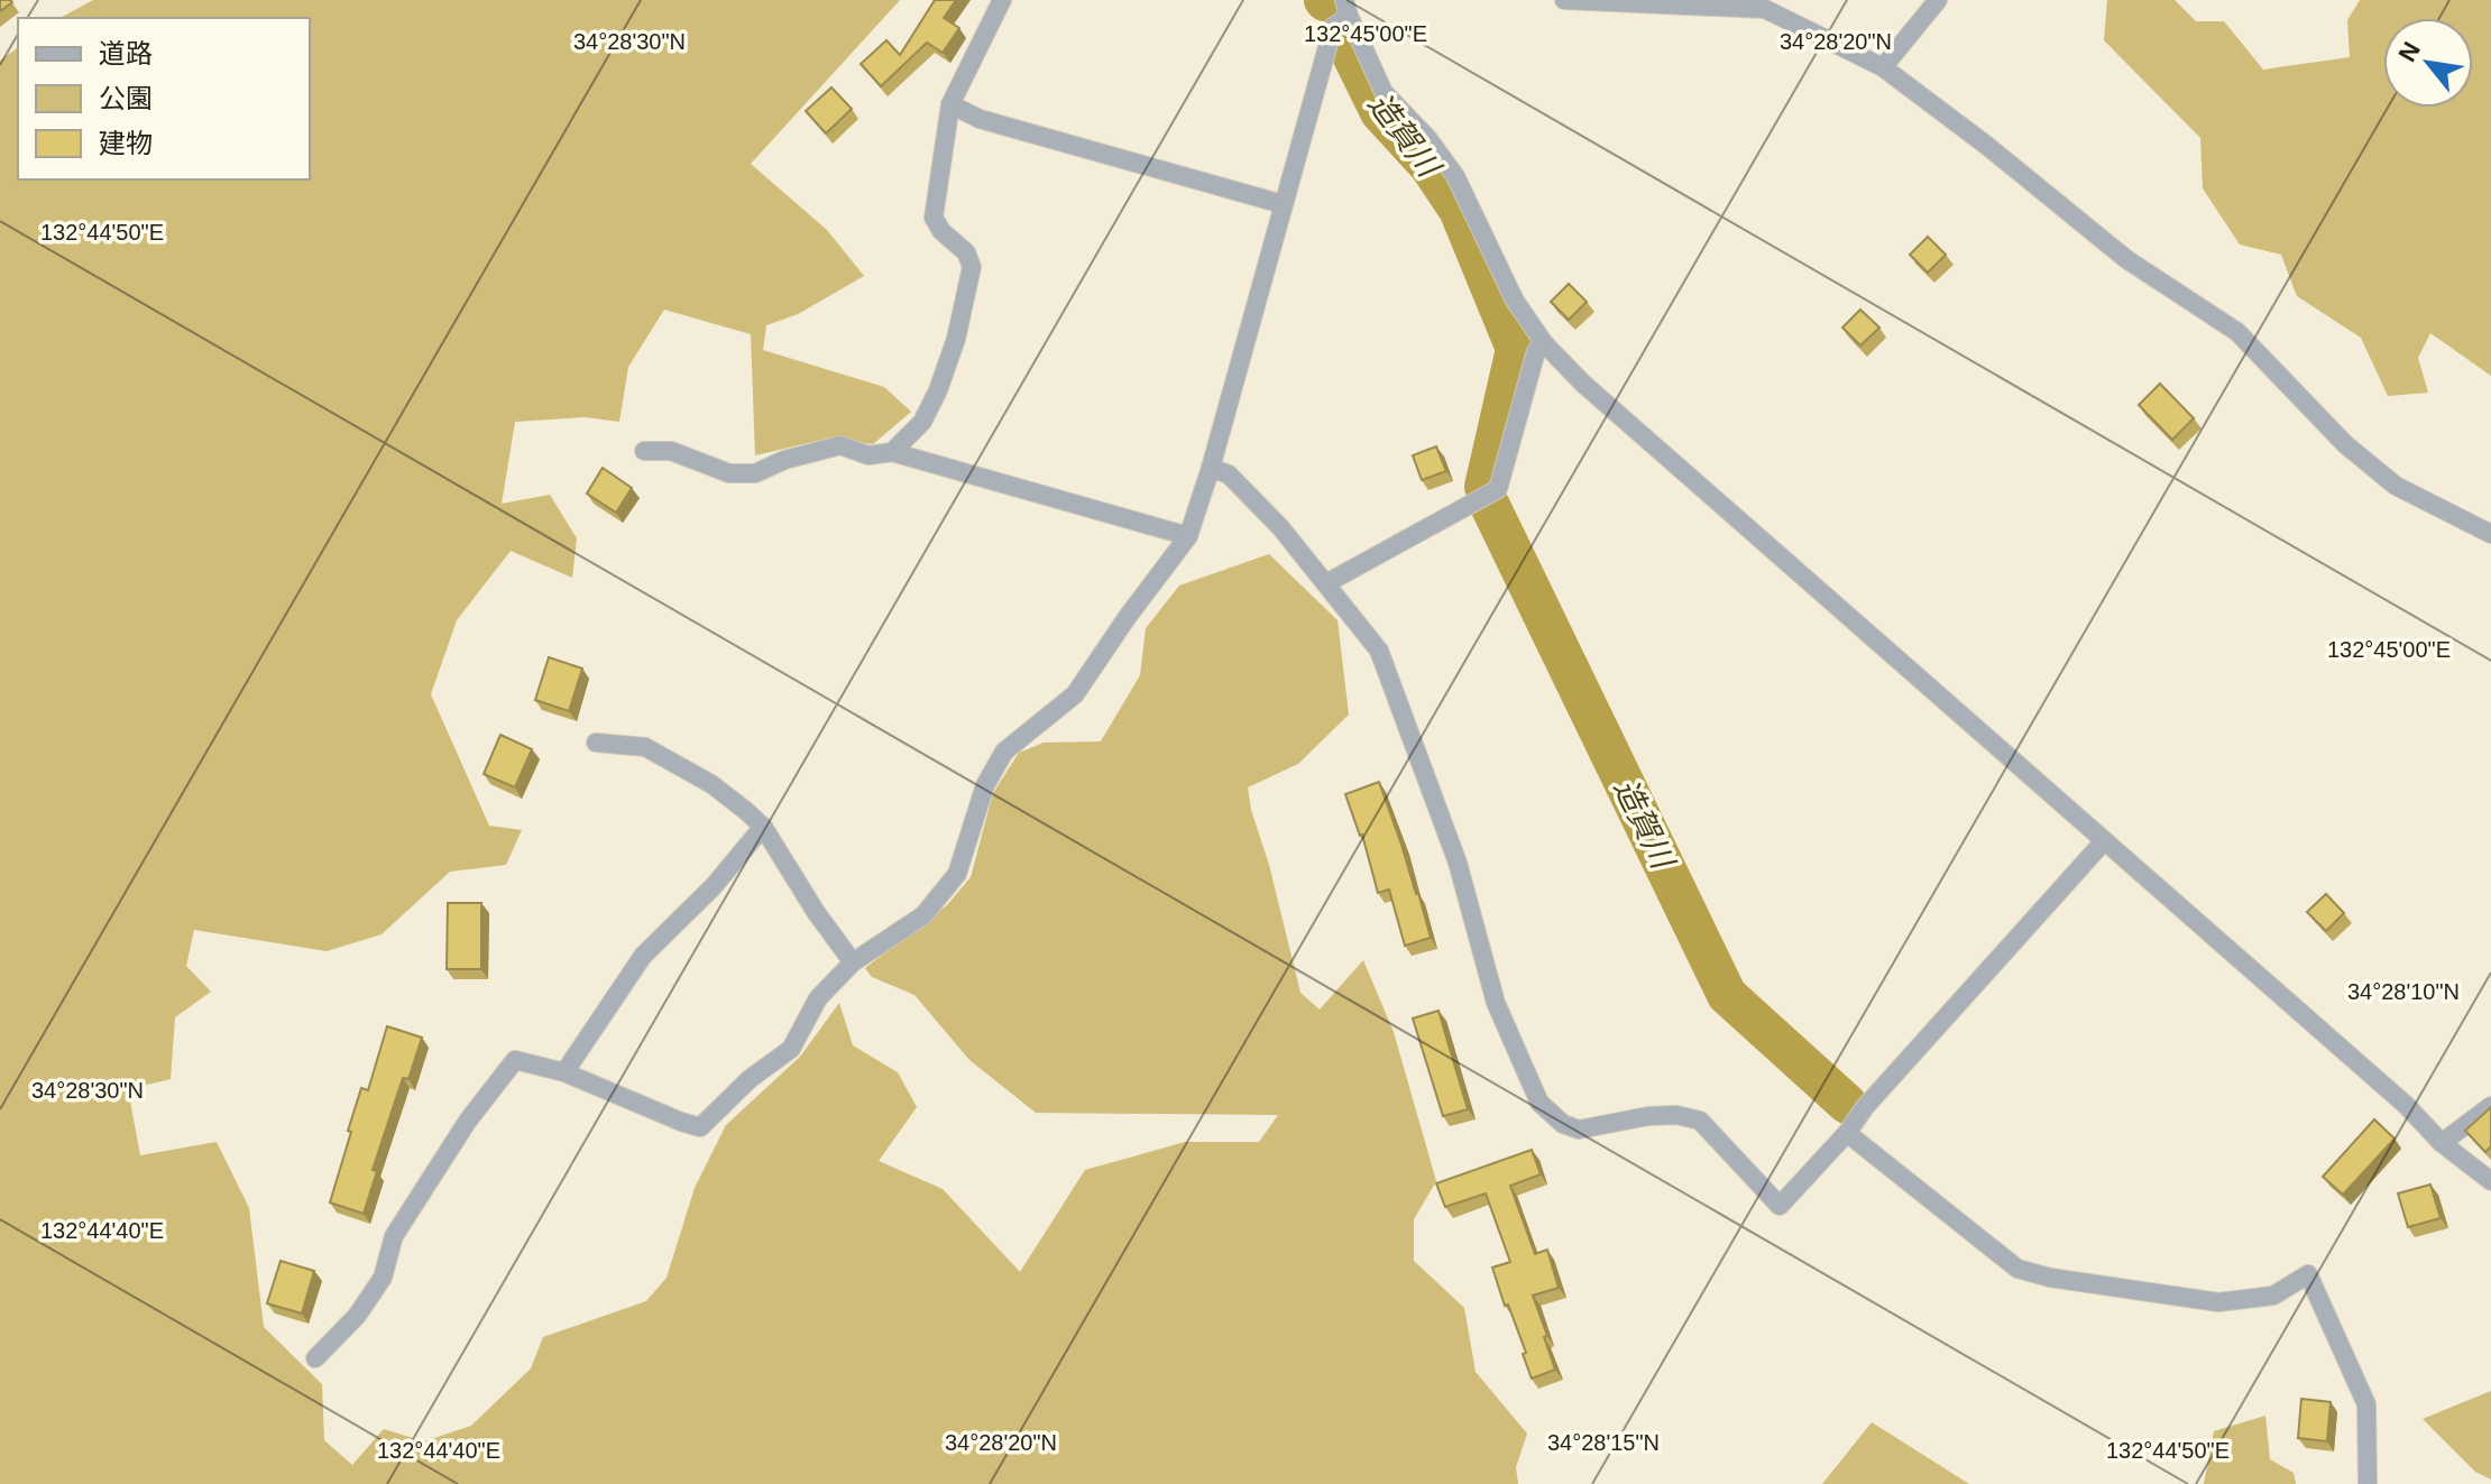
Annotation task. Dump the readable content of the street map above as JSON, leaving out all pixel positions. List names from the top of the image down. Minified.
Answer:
{"water":["造賀川"],"legend":["道路","公園","建物"],"north":"top left","coordinates":["132°45'00\"E","34°28'30\"N","34°28'20\"N","132°44'50\"E","34°28'10\"N","132°44'40\"E","34°28'15\"N"]}
